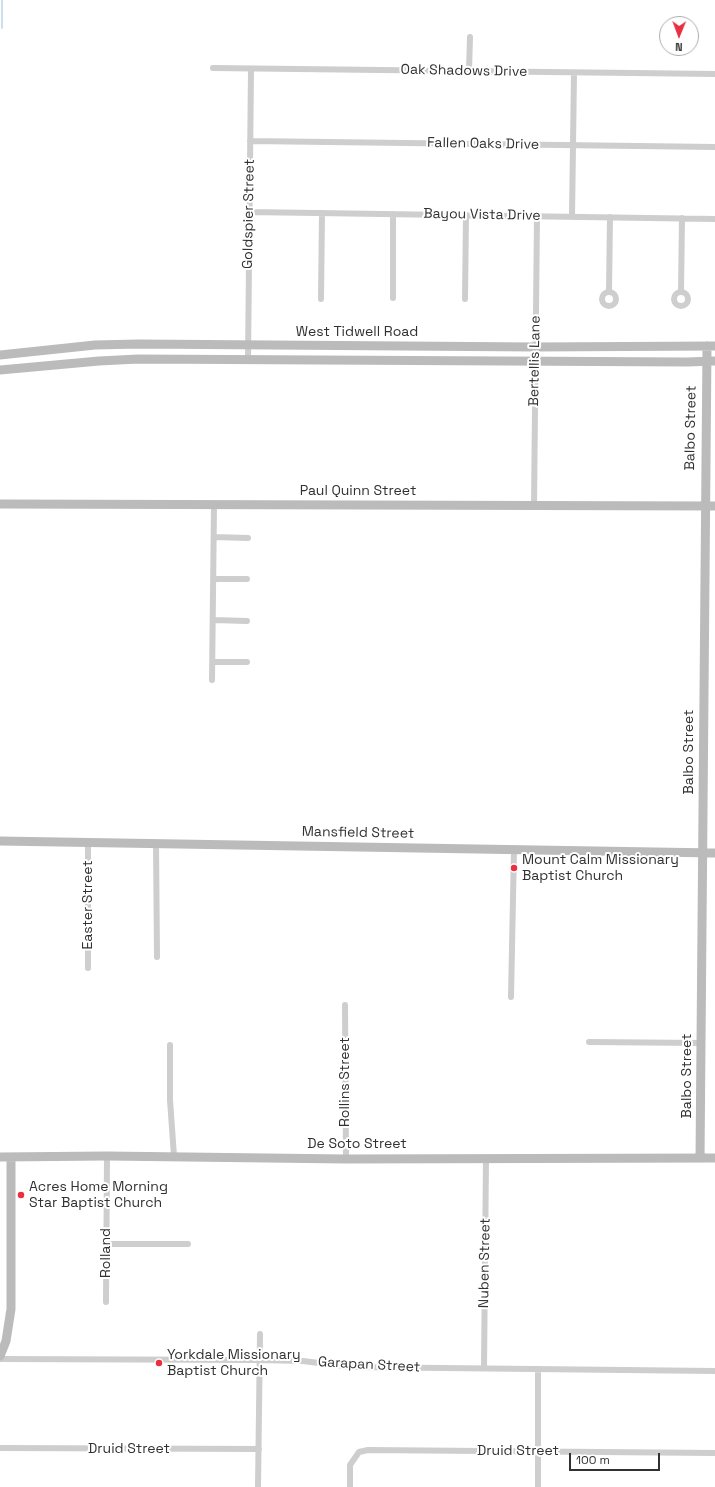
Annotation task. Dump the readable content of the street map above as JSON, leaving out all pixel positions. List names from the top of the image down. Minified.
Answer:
{"streets":{"street":["Oak Shadows Drive","Fallen Oaks Drive","Goldspier Street","Bayou Vista Drive","West Tidwell Road","Bertellis Lane","Balbo Street","Paul Quinn Street","Mansfield Street","Easter Street","Rollins Street","De Soto Street","Rolland","Nuben Street","Garapan Street","Druid Street"]},"crossings":[["Oak Shadows Drive","Goldspier Street"],["Fallen Oaks Drive","Goldspier Street"],["Goldspier Street","Bayou Vista Drive"],["Goldspier Street","West Tidwell Road"],["Bayou Vista Drive","Bertellis Lane"],["West Tidwell Road","Bertellis Lane"],["West Tidwell Road","Balbo Street"],["Bertellis Lane","Paul Quinn Street"],["Balbo Street","Paul Quinn Street"],["Balbo Street","Mansfield Street"],["Balbo Street","De Soto Street"],["Mansfield Street","Easter Street"],["Rollins Street","De Soto Street"],["De Soto Street","Rolland"],["De Soto Street","Nuben Street"],["Nuben Street","Garapan Street"]],"places":["Mount Calm Missionary Baptist Church","Acres Home Morning Star Baptist Church","Yorkdale Missionary Baptist Church"],"scale_bar":"100 m","north":"bottom"}
